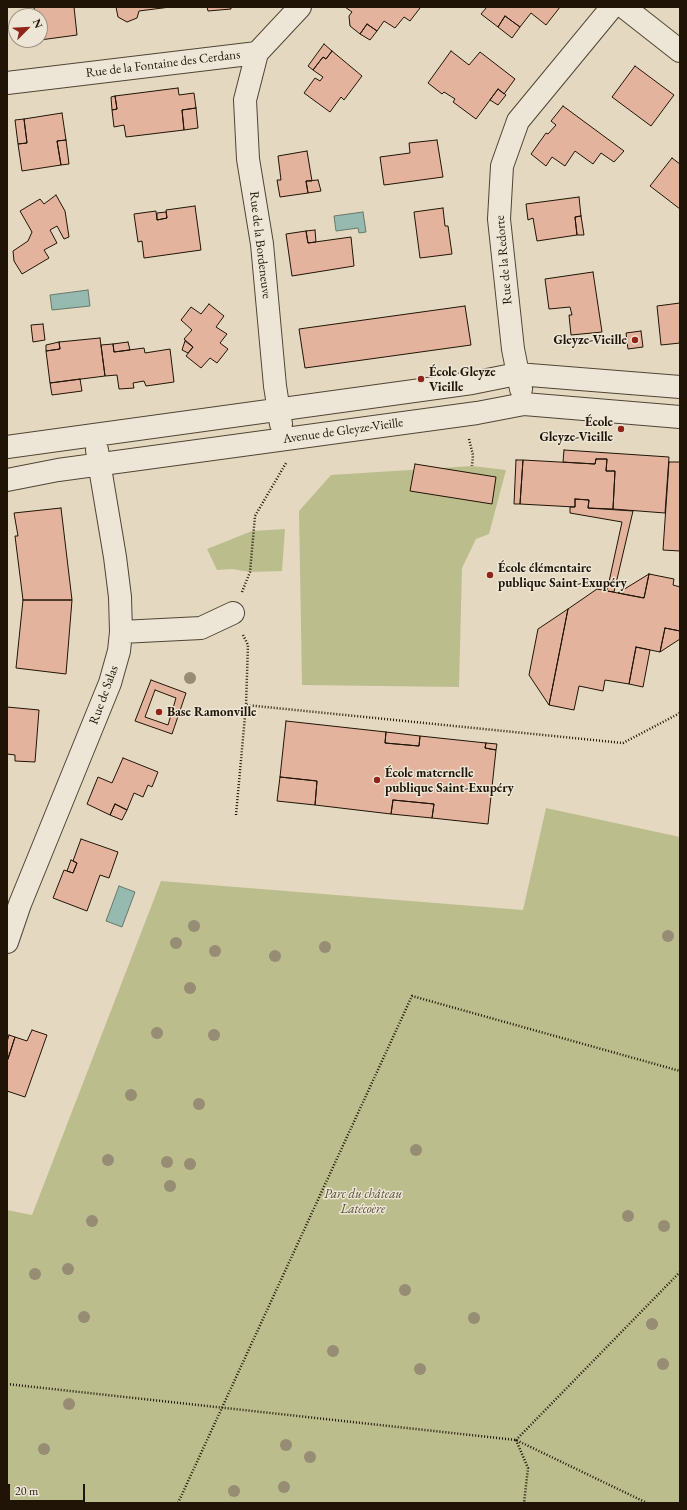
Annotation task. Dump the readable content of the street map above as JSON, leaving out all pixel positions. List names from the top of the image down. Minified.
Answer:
{"streets":{"street":["Rue de la Fontaine des Cerdans","Rue de la Bordeneuve","Rue de la Redorte","Avenue de Gleyze-Vieille","Rue de Salas"]},"crossings":[["Rue de la Fontaine des Cerdans","Rue de la Bordeneuve"],["Rue de la Bordeneuve","Avenue de Gleyze-Vieille"],["Rue de la Redorte","Avenue de Gleyze-Vieille"],["Avenue de Gleyze-Vieille","Rue de Salas"]],"parks":["Parc du château Latécoère"],"places":["Gleyze-Vieille","École Gleyze Vieille","École Gleyze-Vieille","École élémentaire publique Saint-Exupéry","Base Ramonville","École maternelle publique Saint-Exupéry"],"scale_bar":"20 m","north":"top right"}
